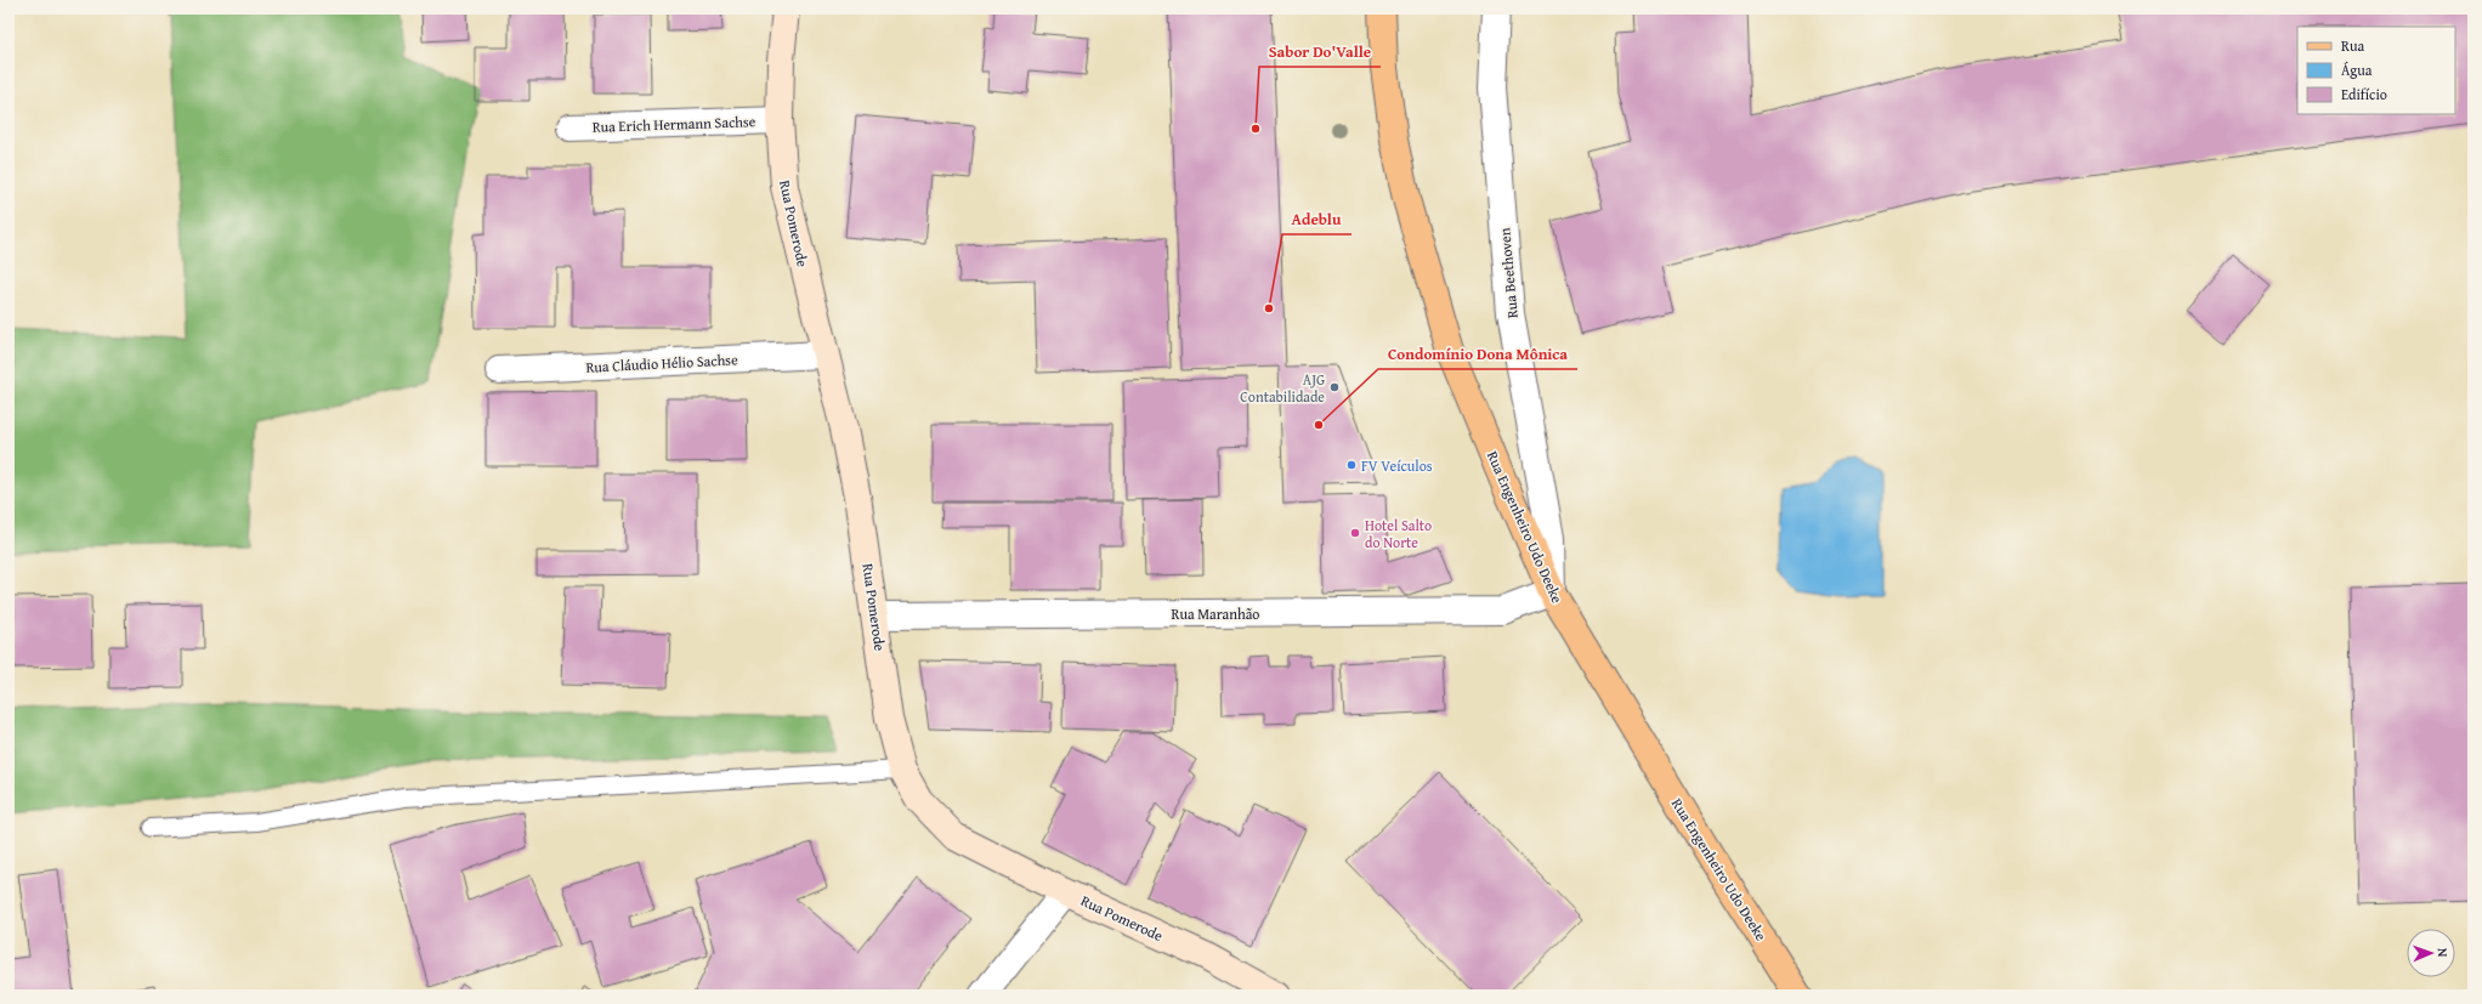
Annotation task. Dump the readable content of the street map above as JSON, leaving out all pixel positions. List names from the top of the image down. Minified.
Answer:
{"streets":{"main road":["Rua Engenheiro Udo Deeke"],"street":["Rua Erich Hermann Sachse","Rua Pomerode","Rua Beethoven","Rua Cláudio Hélio Sachse","Rua Maranhão"]},"crossings":[["Rua Erich Hermann Sachse","Rua Pomerode"],["Rua Pomerode","Rua Cláudio Hélio Sachse"],["Rua Pomerode","Rua Maranhão"],["Rua Beethoven","Rua Engenheiro Udo Deeke"],["Rua Beethoven","Rua Maranhão"],["Rua Engenheiro Udo Deeke","Rua Maranhão"]],"places":["Sabor Do'Valle","Adeblu","AJG Contabilidade","Condomínio Dona Mônica","FV Veículos","Hotel Salto do Norte"],"legend":["Rua","Água","Edifício"],"north":"right"}
